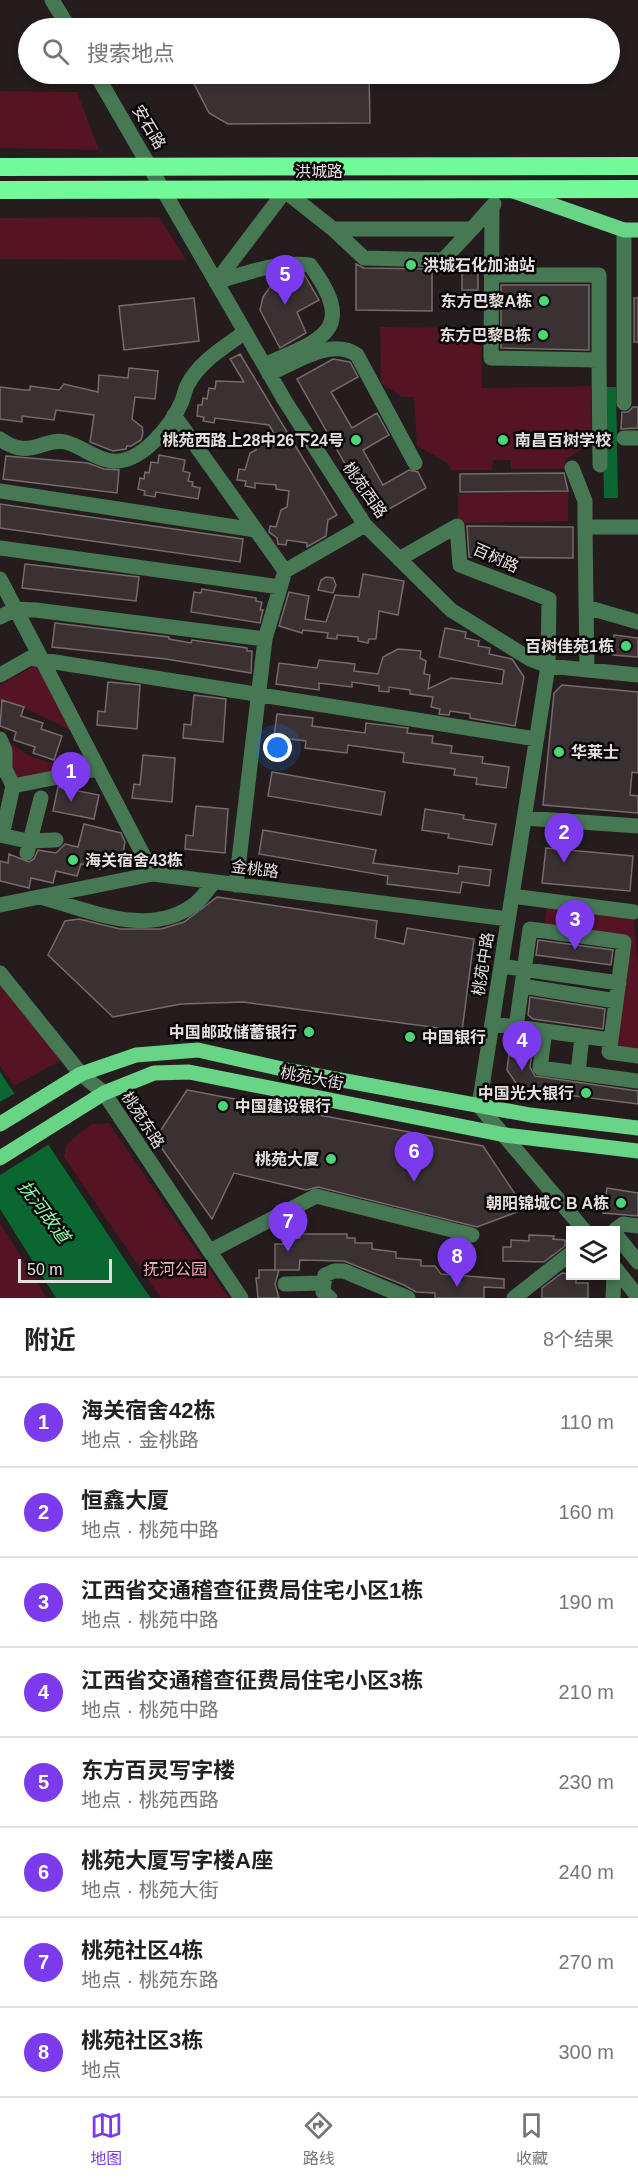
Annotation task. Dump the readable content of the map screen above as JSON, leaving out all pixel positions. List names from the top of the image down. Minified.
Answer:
{"streets":{"highway":["洪城路"],"main road":["桃苑大街"],"street":["安石路","桃苑西路","百树路","金桃路","桃苑中路","桃苑东路"]},"crossings":[["安石路","洪城路"],["安石路","桃苑西路"],["洪城路","桃苑西路"],["桃苑西路","百树路"],["桃苑西路","桃苑中路"],["百树路","桃苑中路"],["金桃路","桃苑中路"],["桃苑中路","桃苑大街"],["桃苑大街","桃苑东路"]],"water":["抚河故道"],"parks":["抚河公园"],"places":["洪城石化加油站","东方巴黎A栋","东方巴黎B栋","桃苑西路上28中26下24号","南昌百树学校","百树佳苑1栋","华莱士","海关宿舍43栋","中国邮政储蓄银行","中国银行","中国光大银行","中国建设银行","桃苑大厦","朝阳锦城C B A栋"],"scale_bar":"50 m","page":{"search":"搜索地点","pins":["5","1","2","3","4","6","7","8"],"scale":"50 m","heading":["附近","8个结果"],"list":[{"mark":"1","name":"海关宿舍42栋","note":"地点 · 金桃路","value":"110 m"},{"mark":"2","name":"恒鑫大厦","note":"地点 · 桃苑中路","value":"160 m"},{"mark":"3","name":"江西省交通稽查征费局住宅小区1栋","note":"地点 · 桃苑中路","value":"190 m"},{"mark":"4","name":"江西省交通稽查征费局住宅小区3栋","note":"地点 · 桃苑中路","value":"210 m"},{"mark":"5","name":"东方百灵写字楼","note":"地点 · 桃苑西路","value":"230 m"},{"mark":"6","name":"桃苑大厦写字楼A座","note":"地点 · 桃苑大街","value":"240 m"},{"mark":"7","name":"桃苑社区4栋","note":"地点 · 桃苑东路","value":"270 m"},{"mark":"8","name":"桃苑社区3栋","note":"地点","value":"300 m"}],"nav":["地图","路线","收藏"]}}
